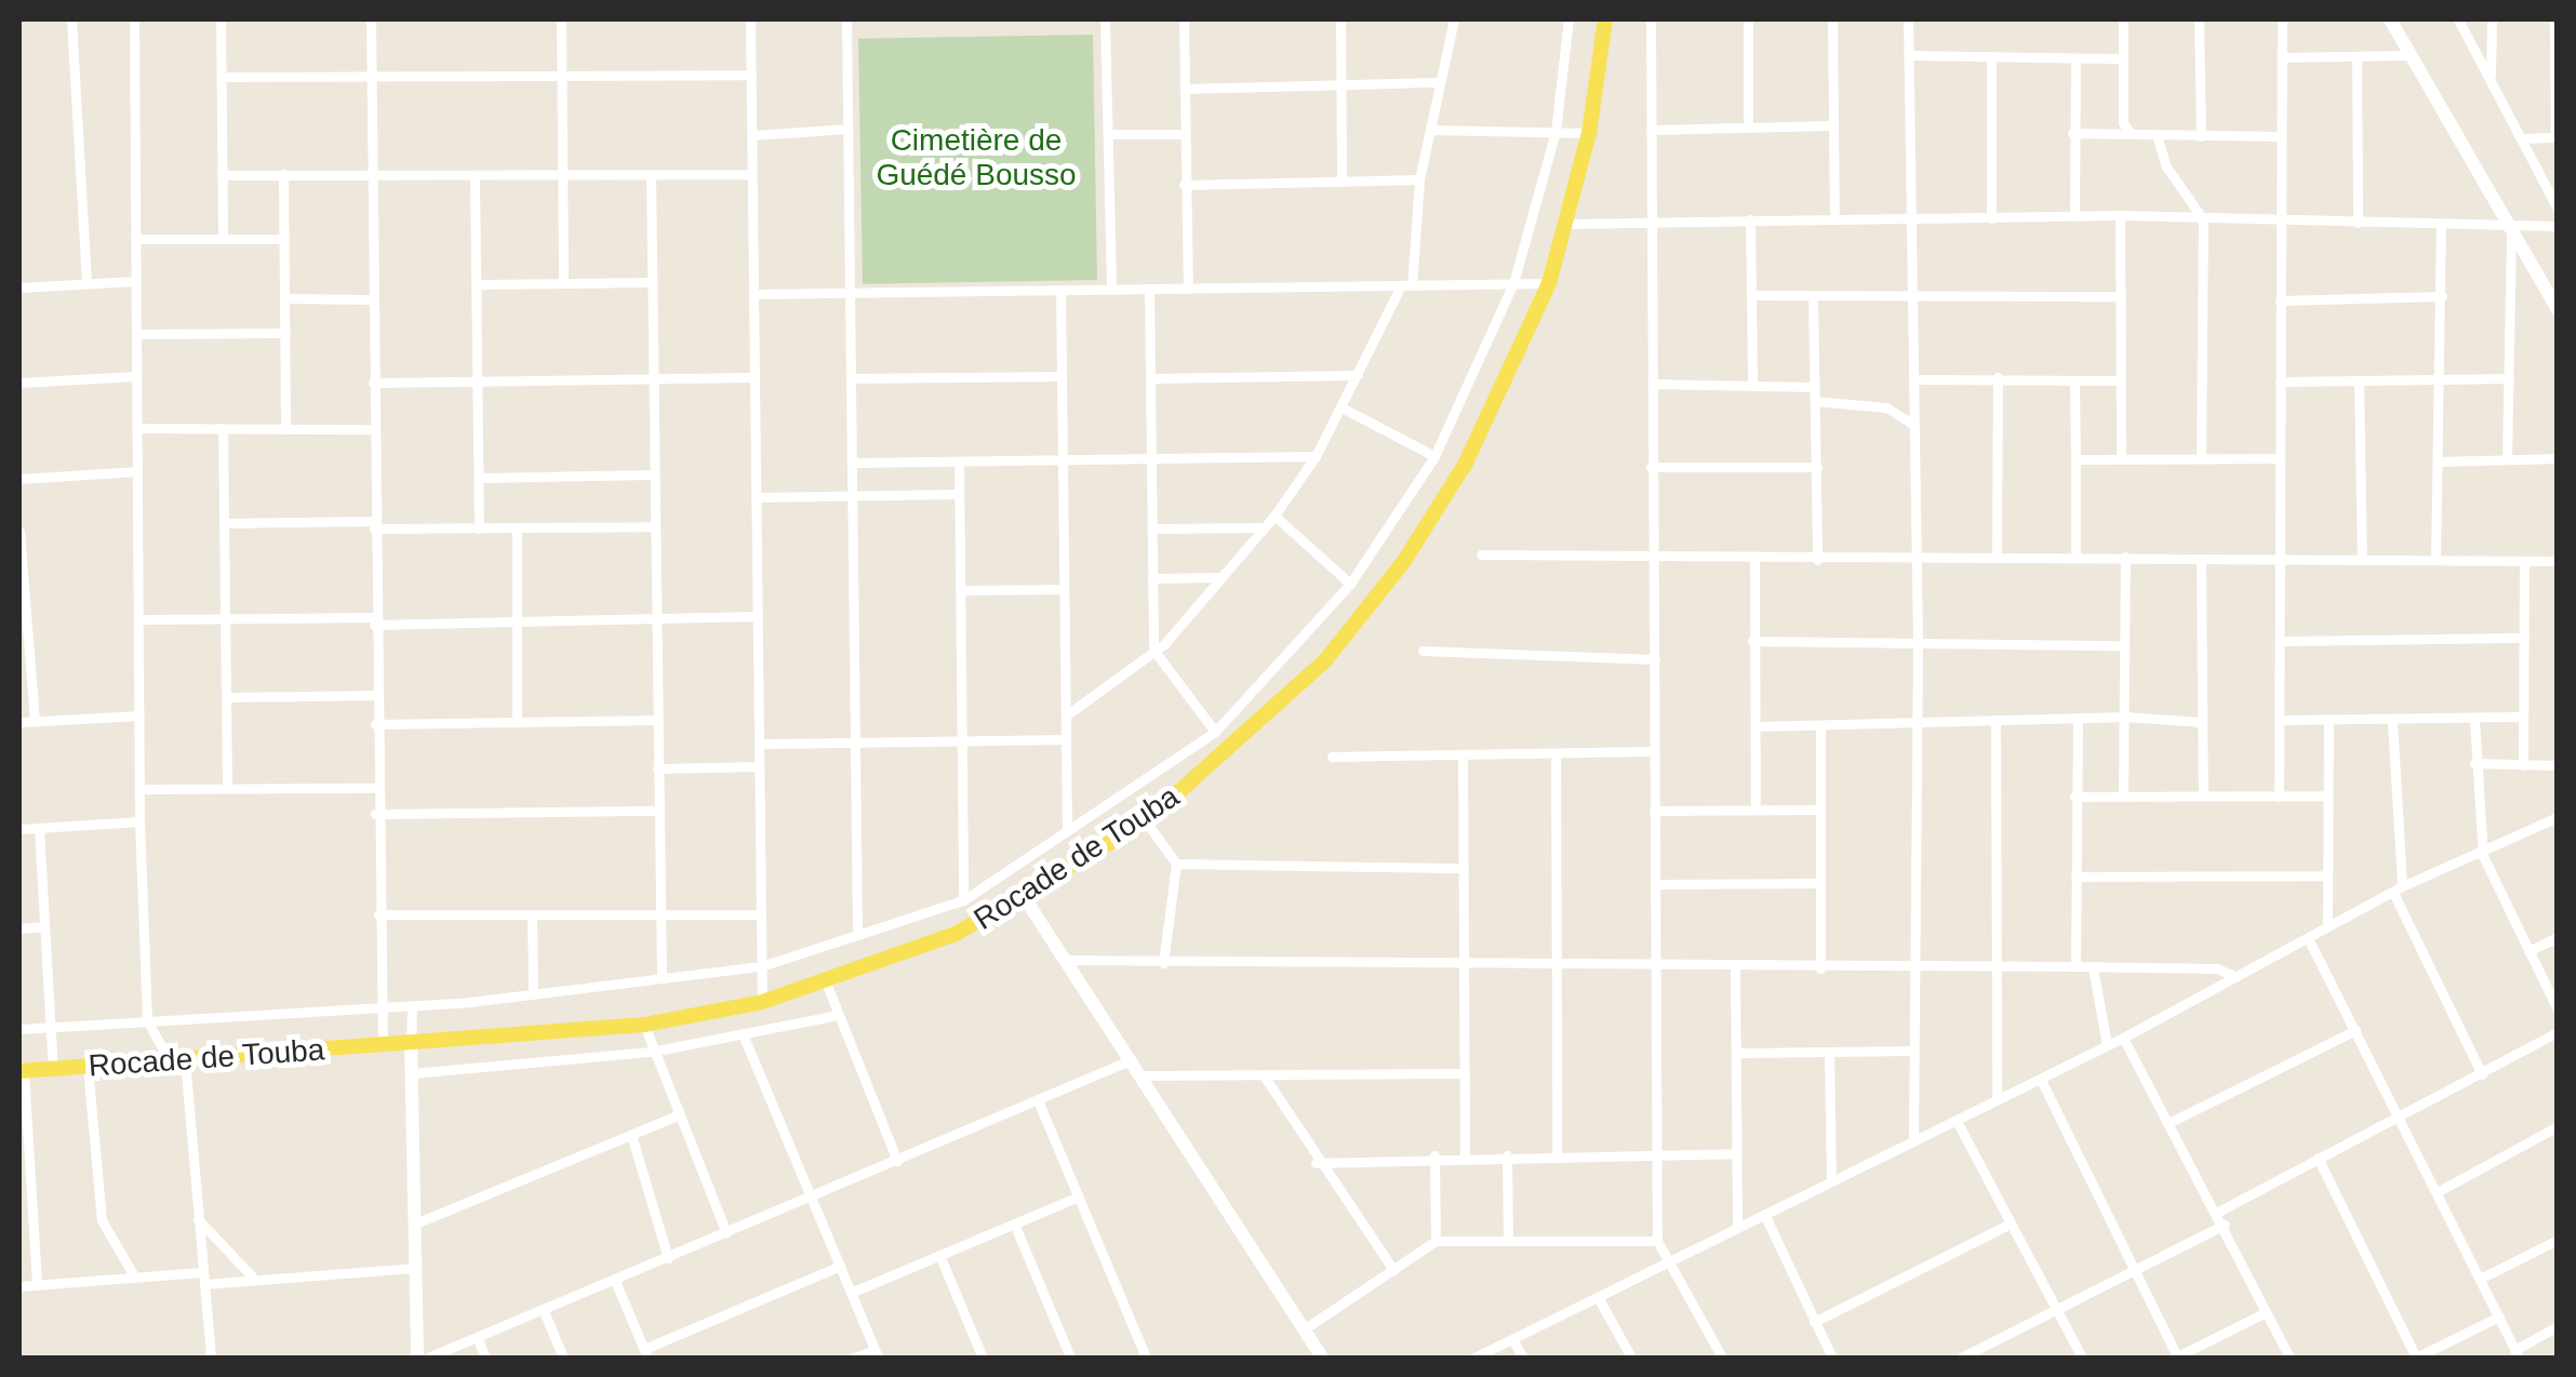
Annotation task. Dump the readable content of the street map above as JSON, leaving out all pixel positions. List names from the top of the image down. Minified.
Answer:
{"streets":{"main road":["Rocade de Touba"]},"parks":["Cimetière de Guédé Bousso"]}
